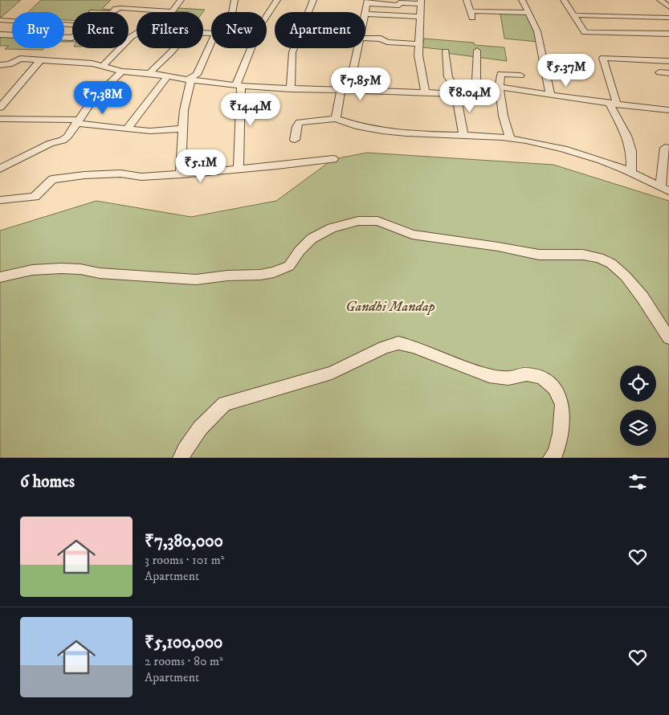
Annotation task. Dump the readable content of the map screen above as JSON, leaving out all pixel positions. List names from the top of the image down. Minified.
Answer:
{"parks":["Gandhi Mandap"],"page":{"chip":["Buy","Rent","Filters","New","Apartment"],"price":["₹5.37M","₹7.85M","₹8.04M","₹7.38M","₹14.4M","₹5.1M"],"heading":"6 homes","list":[{"name":"₹7,380,000","note":"3 rooms · 101 m² · Apartment"},{"name":"₹5,100,000","note":"2 rooms · 80 m² · Apartment"}]}}
